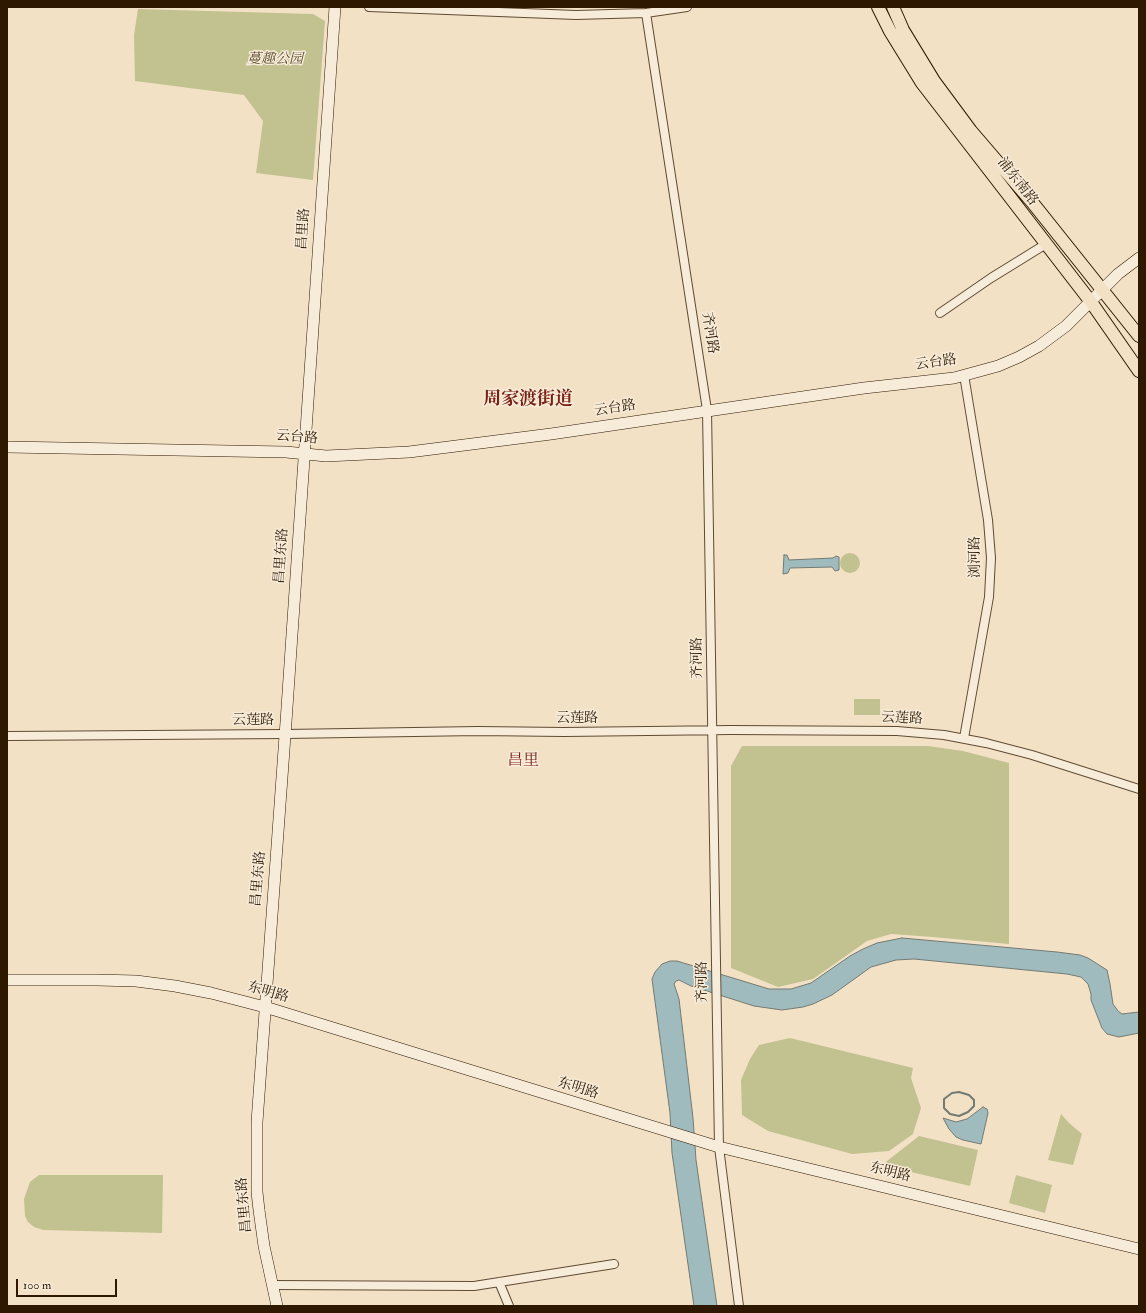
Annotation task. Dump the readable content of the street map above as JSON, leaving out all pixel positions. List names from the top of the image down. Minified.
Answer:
{"streets":{"main road":["浦东南路"],"street":["昌里路","齐河路","云台路","昌里东路","浏河路","云莲路","东明路"]},"crossings":[["浦东南路","云台路"],["昌里路","云台路"],["昌里路","昌里东路"],["齐河路","云台路"],["齐河路","云莲路"],["齐河路","东明路"],["云台路","昌里东路"],["云台路","浏河路"],["昌里东路","云莲路"],["昌里东路","东明路"],["浏河路","云莲路"]],"districts":["周家渡街道","昌里"],"parks":["蔓趣公园"],"scale_bar":"100 m"}
